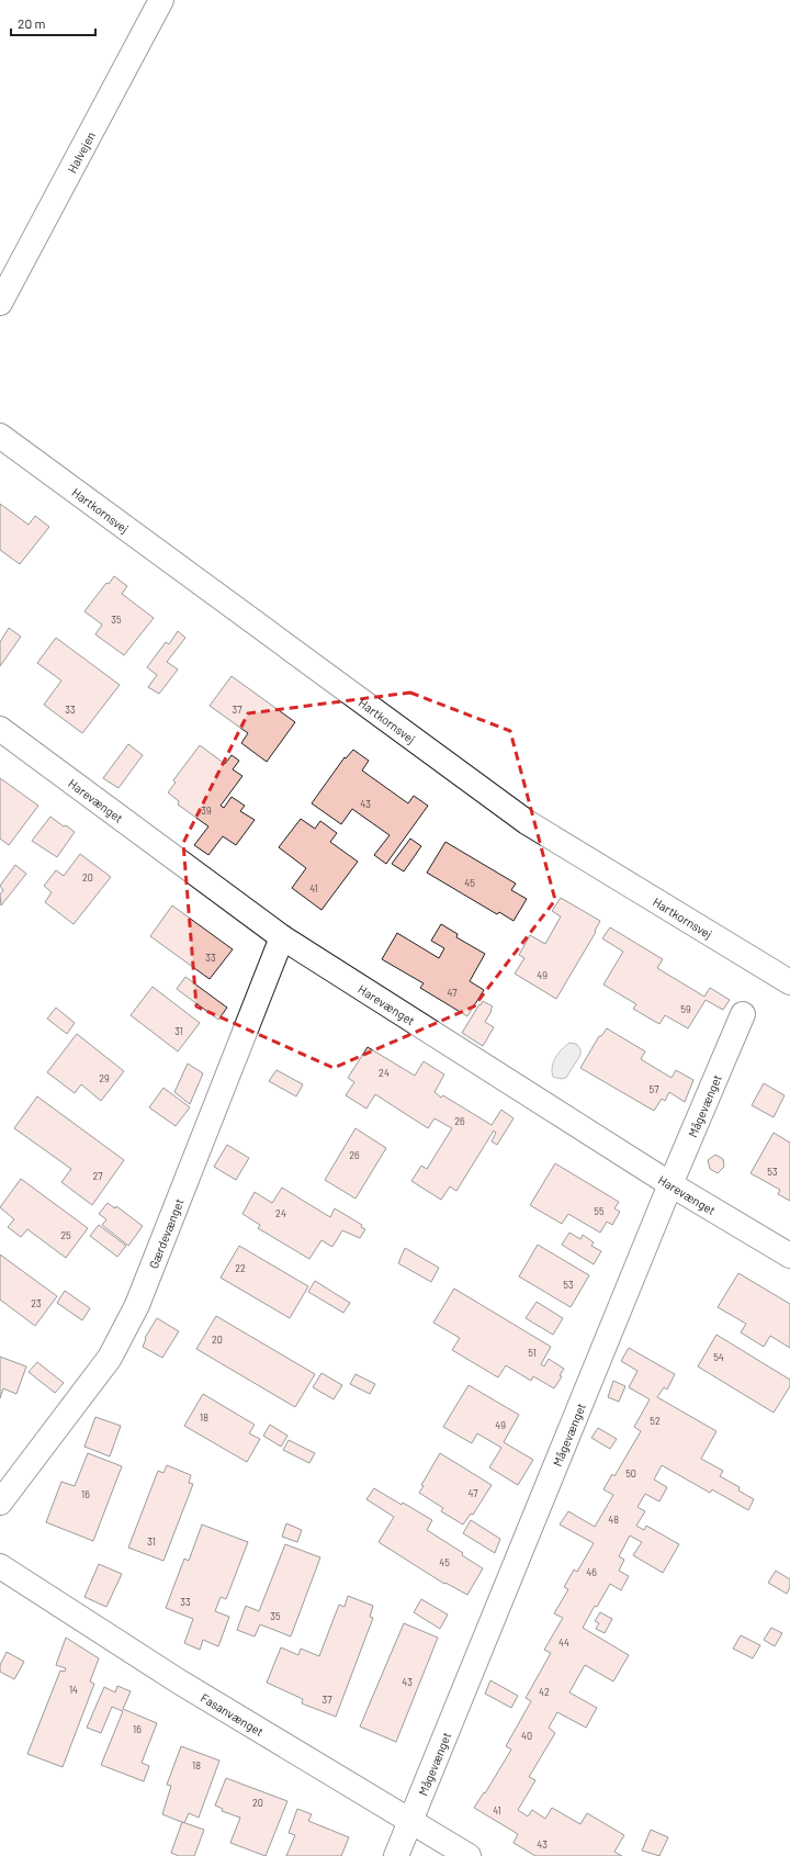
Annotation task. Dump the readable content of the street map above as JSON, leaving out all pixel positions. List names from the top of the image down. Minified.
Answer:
{"streets":{"street":["Halvejen","Hartkornsvej","Harevænget","Mågevænget","Gærdevænget","Fasanvænget"]},"crossings":[["Harevænget","Mågevænget"],["Harevænget","Gærdevænget"],["Mågevænget","Fasanvænget"]],"house_numbers":["35","33","37","43","39","20","45","41","33","49","47","59","31","24","29","57","26","26","53","27","55","24","25","22","53","23","20","51","54","18","52","49","50","47","16","48","31","45","46","33","35","44","43","14","42","37","16","40","18","20","41","43"],"scale_bar":"20 m"}
